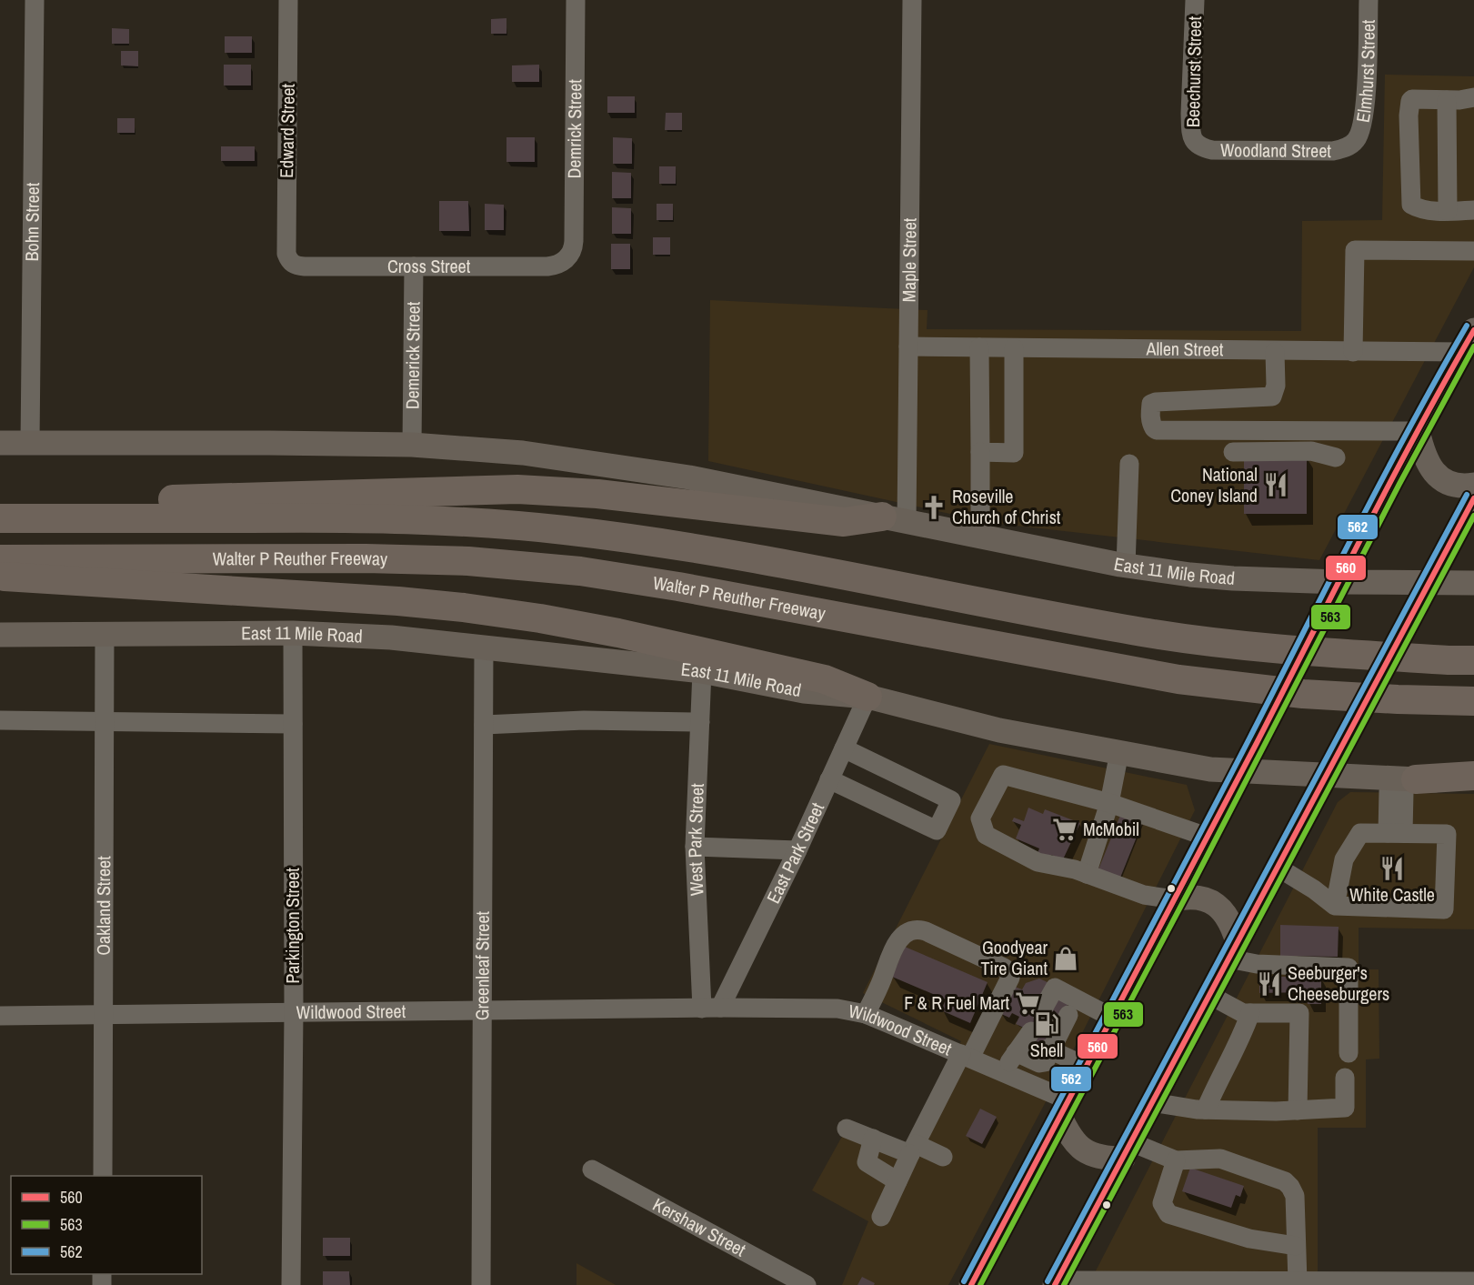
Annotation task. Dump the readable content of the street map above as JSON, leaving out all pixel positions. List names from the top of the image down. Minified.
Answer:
{"streets":{"highway":["Walter P Reuther Freeway"],"main road":["East 11 Mile Road"],"street":["Elmhurst Street","Beechurst Street","Demrick Street","Edward Street","Woodland Street","Bohn Street","Maple Street","Cross Street","Allen Street","Demerick Street","West Park Street","East Park Street","Oakland Street","Parkington Street","Greenleaf Street","Wildwood Street","Kershaw Street"]},"crossings":[["Elmhurst Street","Woodland Street"],["Beechurst Street","Woodland Street"],["Demrick Street","Cross Street"],["Edward Street","Cross Street"],["Bohn Street","East 11 Mile Road"],["Maple Street","Allen Street"],["Maple Street","East 11 Mile Road"],["Cross Street","Demerick Street"],["Demerick Street","East 11 Mile Road"],["East 11 Mile Road","West Park Street"],["East 11 Mile Road","East Park Street"],["East 11 Mile Road","Oakland Street"],["East 11 Mile Road","Parkington Street"],["East 11 Mile Road","Greenleaf Street"],["West Park Street","East Park Street"],["West Park Street","Wildwood Street"],["East Park Street","Wildwood Street"],["Oakland Street","Wildwood Street"],["Parkington Street","Wildwood Street"],["Greenleaf Street","Wildwood Street"]],"places":{"restaurant":["National Coney Island","White Castle","Seeburger's Cheeseburgers"],"church":["Roseville Church of Christ"],"supermarket":["McMobil","F & R Fuel Mart"],"shop":["Goodyear Tire Giant"],"fuel station":["Shell"]},"lines":["transit line 562","transit line 560","transit line 563"],"legend":["560","563","562"]}
